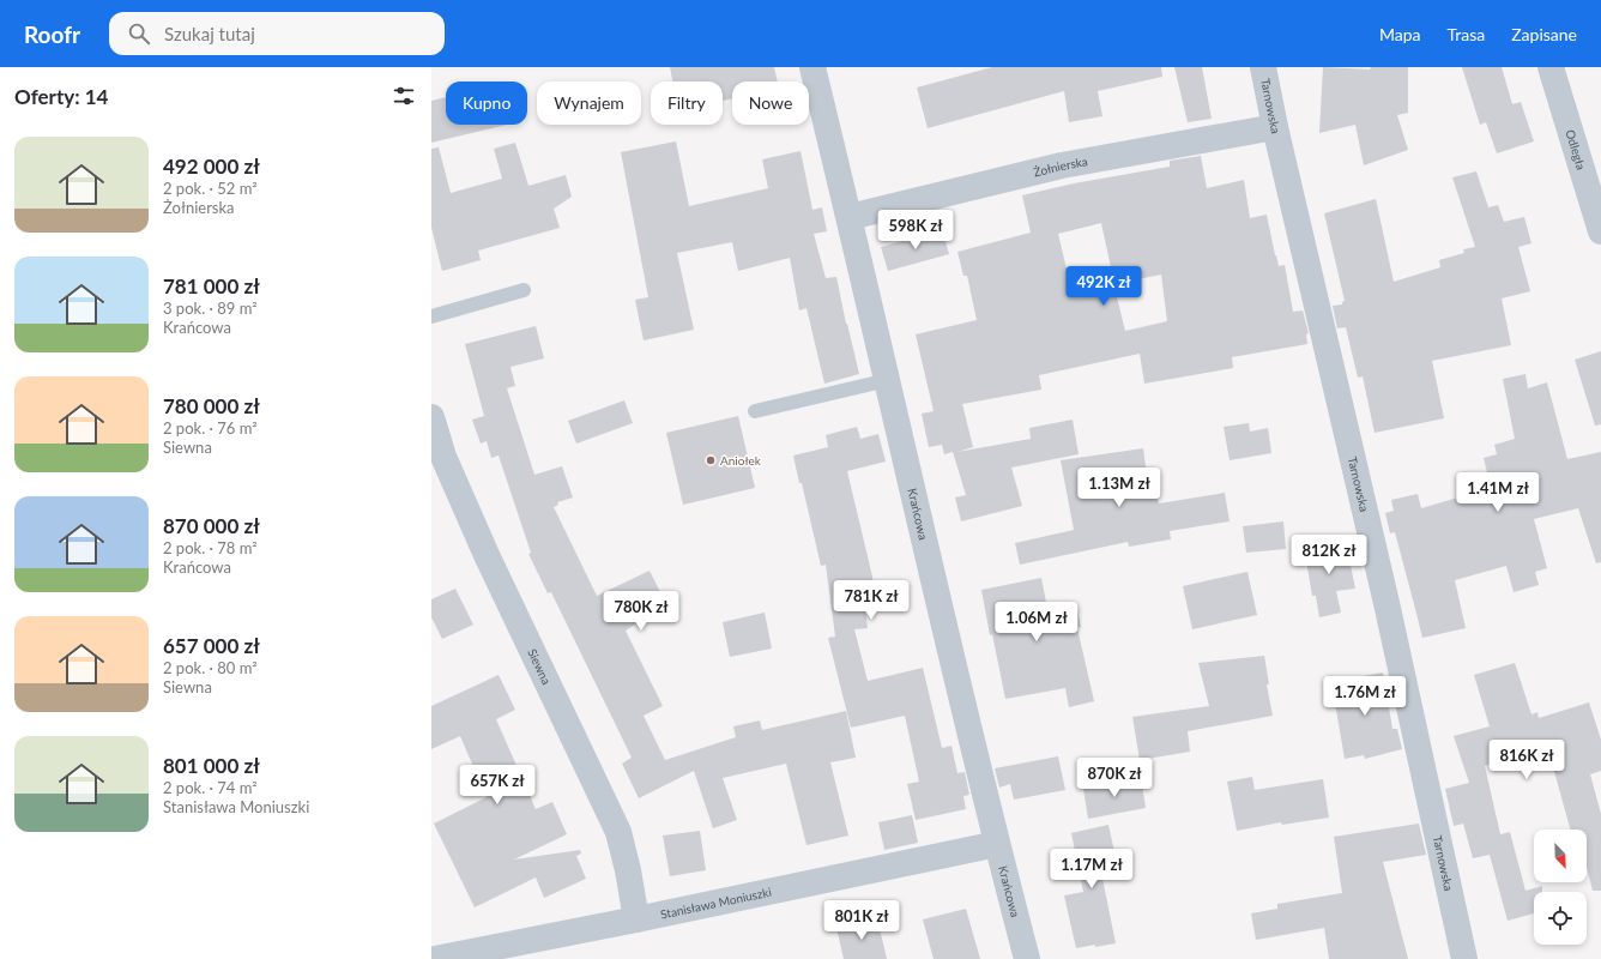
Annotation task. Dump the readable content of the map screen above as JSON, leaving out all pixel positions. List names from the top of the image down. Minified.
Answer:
{"streets":{"street":["Tarnowska","Odległa","Żołnierska","Krańcowa","Siewna","Stanisława Moniuszki"]},"crossings":[["Tarnowska","Żołnierska"],["Żołnierska","Krańcowa"],["Krańcowa","Stanisława Moniuszki"],["Siewna","Stanisława Moniuszki"]],"places":["Aniołek"],"north":"bottom right","page":{"header":"Roofr","search":"Szukaj tutaj","nav":["Mapa","Trasa","Zapisane"],"heading":"Oferty: 14","chip":["Kupno","Wynajem","Filtry","Nowe"],"list":[{"name":"492 000 zł","note":"2 pok. · 52 m² · Żołnierska"},{"name":"781 000 zł","note":"3 pok. · 89 m² · Krańcowa"},{"name":"780 000 zł","note":"2 pok. · 76 m² · Siewna"},{"name":"870 000 zł","note":"2 pok. · 78 m² · Krańcowa"},{"name":"657 000 zł","note":"2 pok. · 80 m² · Siewna"},{"name":"801 000 zł","note":"2 pok. · 74 m² · Stanisława Moniuszki"}],"price":["598K zł","492K zł","1.13M zł","1.41M zł","812K zł","781K zł","780K zł","1.06M zł","1.76M zł","816K zł","870K zł","657K zł","1.17M zł","801K zł"]}}
